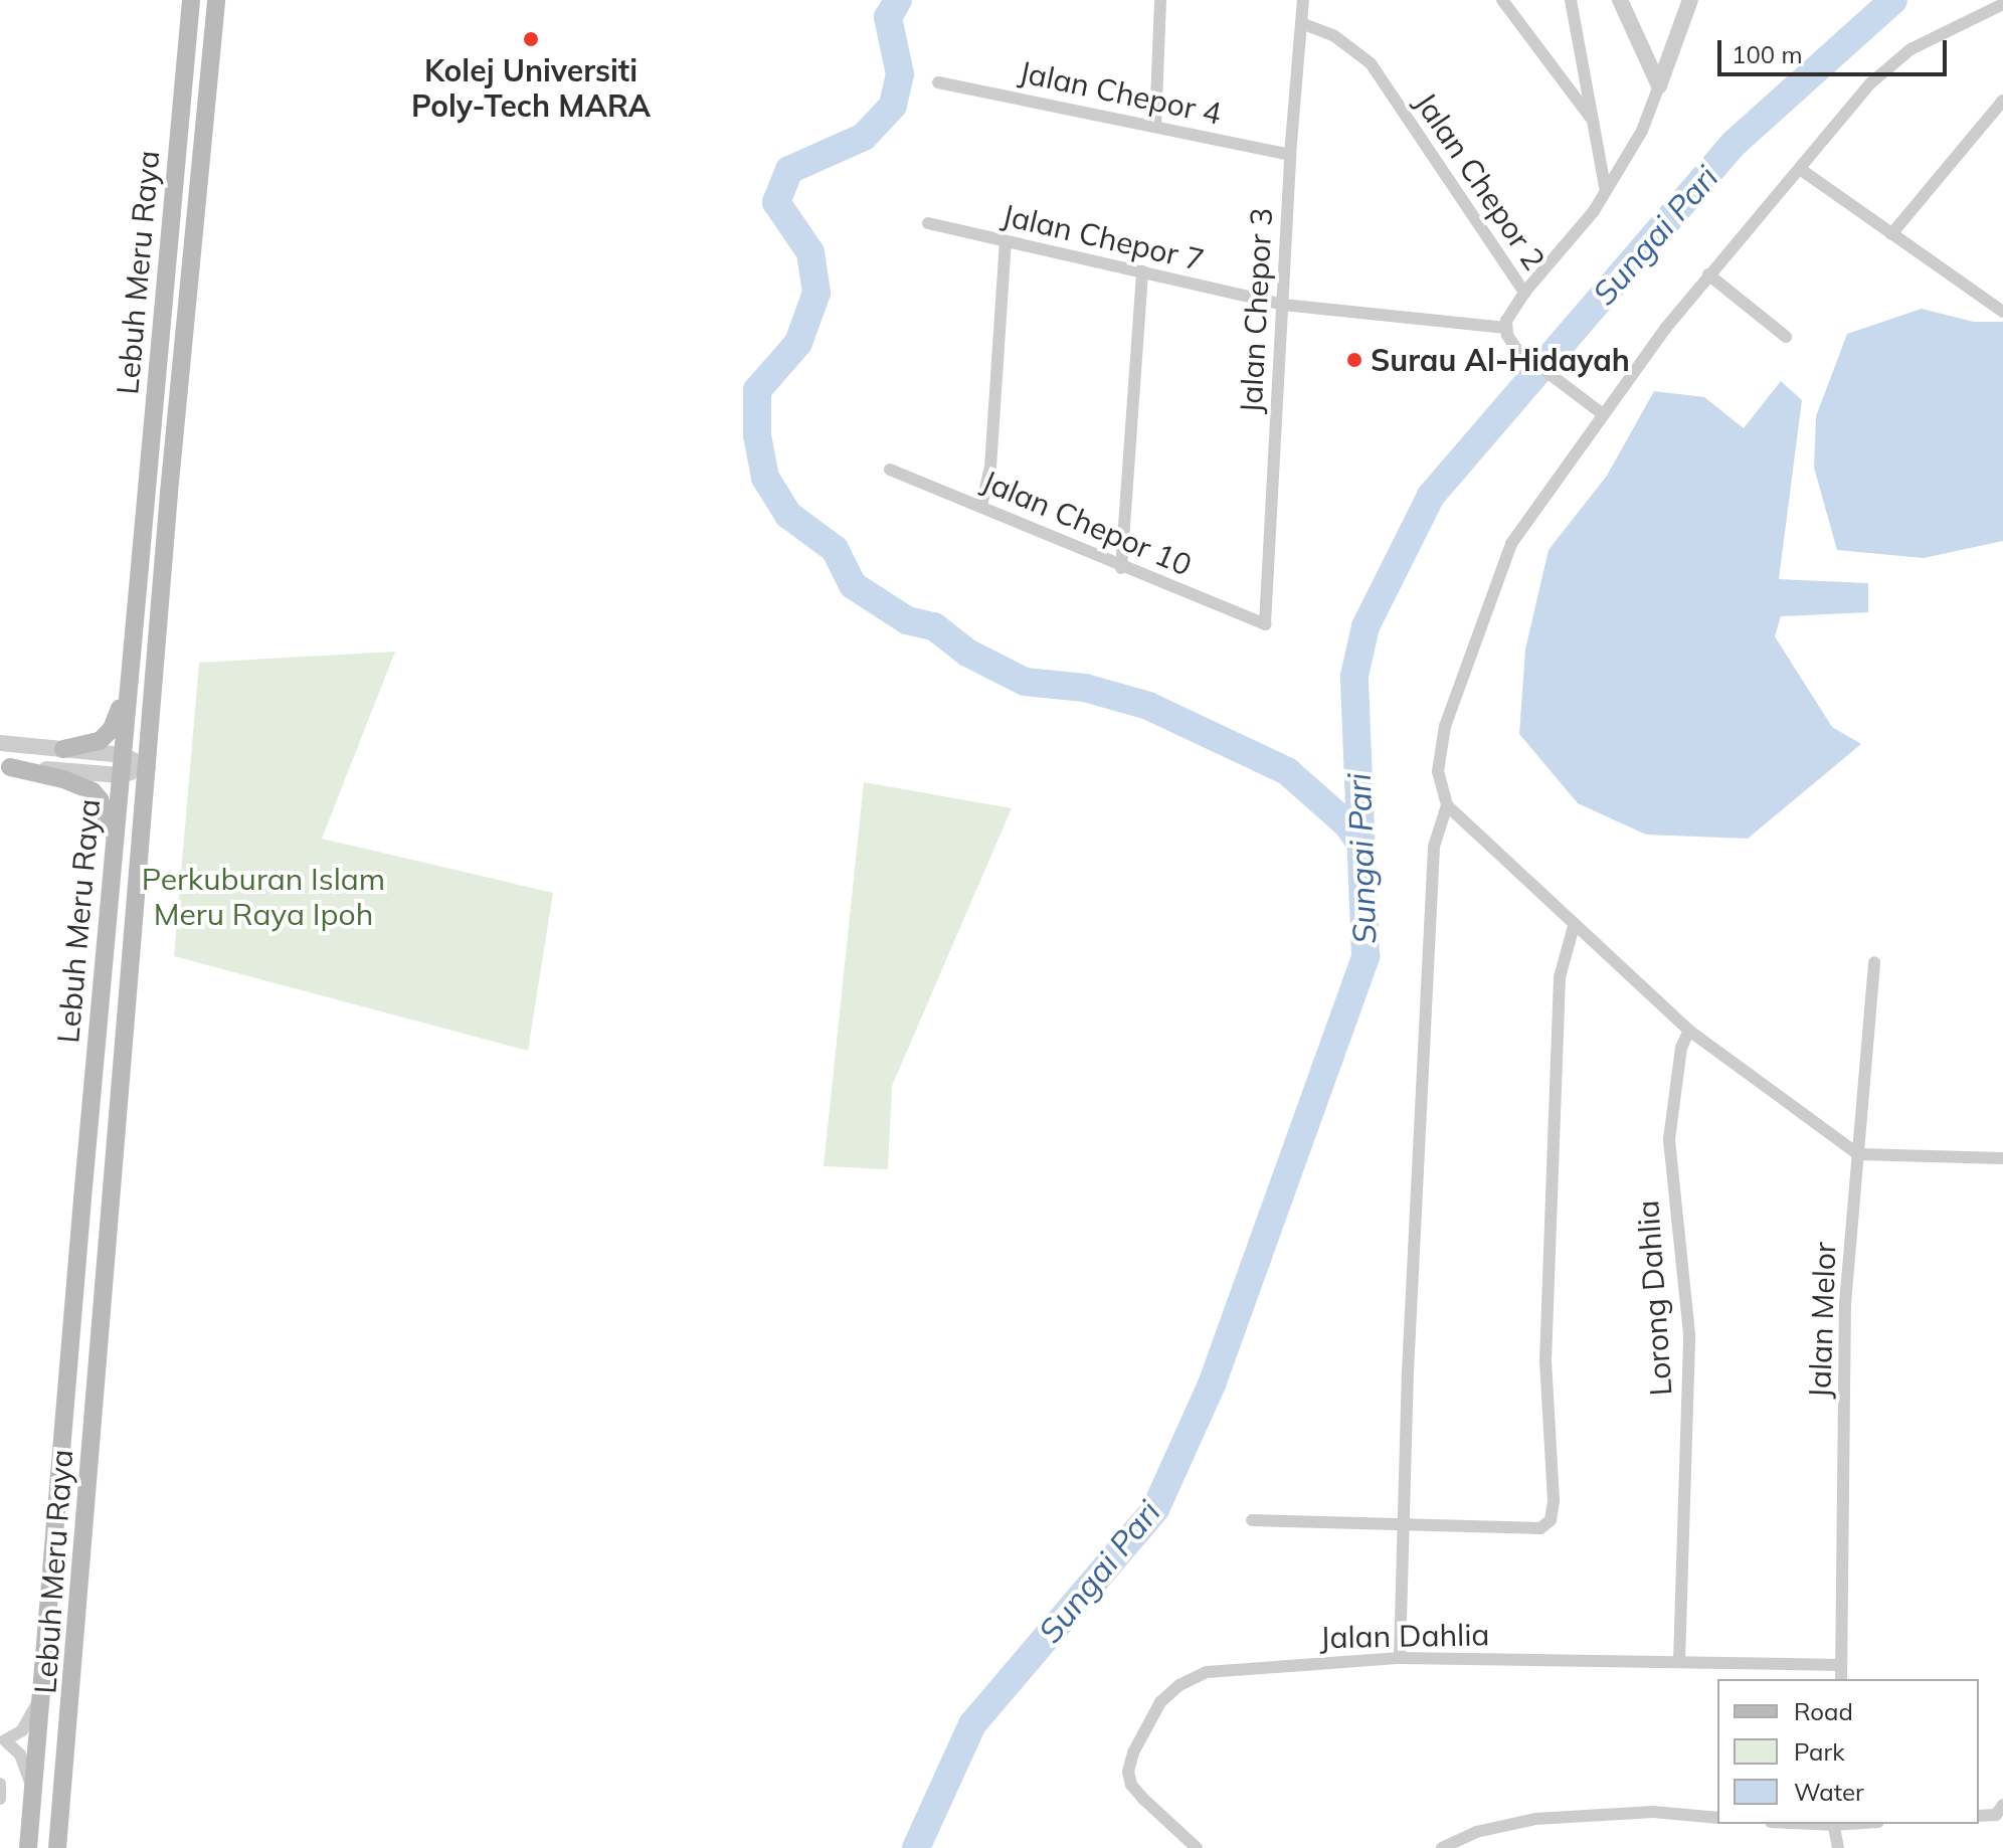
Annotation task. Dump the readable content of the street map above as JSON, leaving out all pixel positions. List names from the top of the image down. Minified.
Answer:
{"streets":{"main road":["Lebuh Meru Raya"],"street":["Jalan Chepor 4","Jalan Chepor 2","Jalan Chepor 7","Jalan Chepor 3","Jalan Chepor 10","Lorong Dahlia","Jalan Melor","Jalan Dahlia"]},"crossings":[["Jalan Chepor 4","Jalan Chepor 3"],["Jalan Chepor 2","Jalan Chepor 7"],["Jalan Chepor 2","Jalan Chepor 3"],["Jalan Chepor 7","Jalan Chepor 3"],["Jalan Chepor 3","Jalan Chepor 10"],["Lorong Dahlia","Jalan Dahlia"],["Jalan Melor","Jalan Dahlia"]],"water":["Sungai Pari"],"parks":["Perkuburan Islam Meru Raya Ipoh"],"places":["Kolej Universiti Poly-Tech MARA","Surau Al-Hidayah"],"legend":["Road","Park","Water"],"scale_bar":"100 m"}
